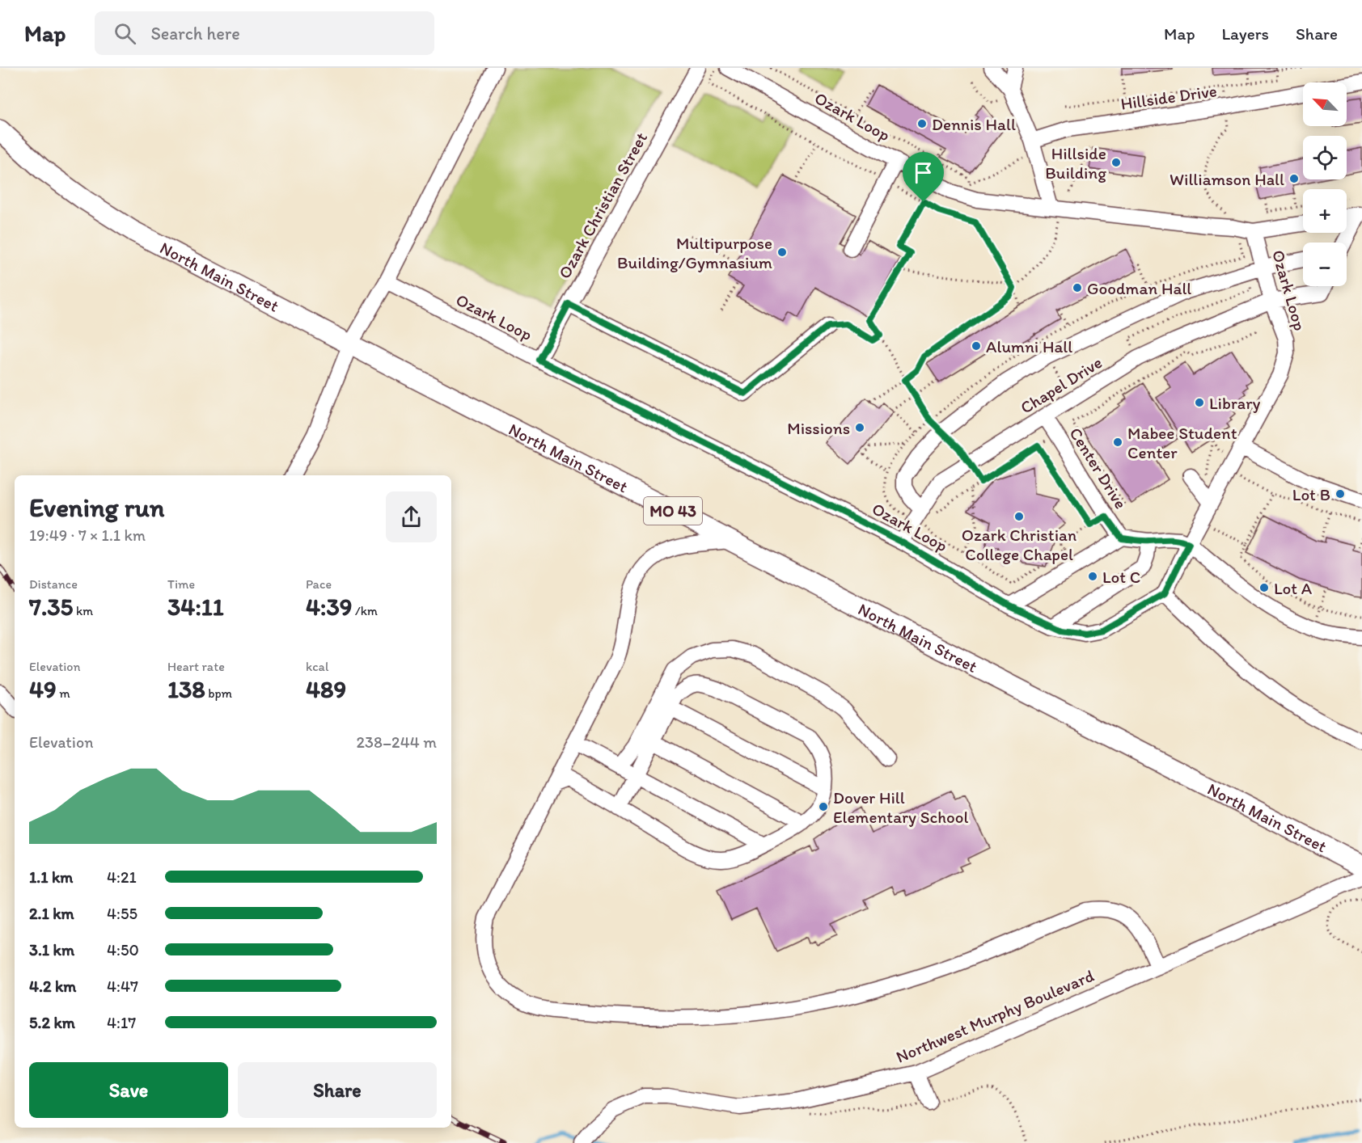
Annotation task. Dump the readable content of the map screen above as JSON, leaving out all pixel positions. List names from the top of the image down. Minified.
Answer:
{"streets":{"main road":["North Main Street","MO 43"],"street":["Hillside Drive","Ozark Loop","Ozark Christian Street","Chapel Drive","Center Drive","Northwest Murphy Boulevard"]},"crossings":[["Ozark Loop","Ozark Christian Street"],["Ozark Loop","Chapel Drive"],["Chapel Drive","Center Drive"]],"places":["Dennis Hall","Hillside Building","Williamson Hall","Multipurpose Building/Gymnasium","Goodman Hall","Alumni Hall","Library","Missions","Mabee Student Center","Lot B","Ozark Christian College Chapel","Lot C","Lot A","Dover Hill Elementary School"],"north":"top left","page":{"header":"Map","search":"Search here","nav":["Map","Layers","Share"],"map_buttons":["+","−"],"heading":["Evening run","19:49 · 7 × 1.1 km"],"stats":[["Distance","7.35 km"],["Time","34:11"],["Pace","4:39 /km"],["Elevation","49 m"],["Heart rate","138 bpm"],["kcal","489"]],"chart":["Elevation","238–244 m"],"list":[{"name":"1.1 km","note":"4:21"},{"name":"2.1 km","note":"4:55"},{"name":"3.1 km","note":"4:50"},{"name":"4.2 km","note":"4:47"},{"name":"5.2 km","note":"4:17"}],"buttons":["Save","Share"]}}
